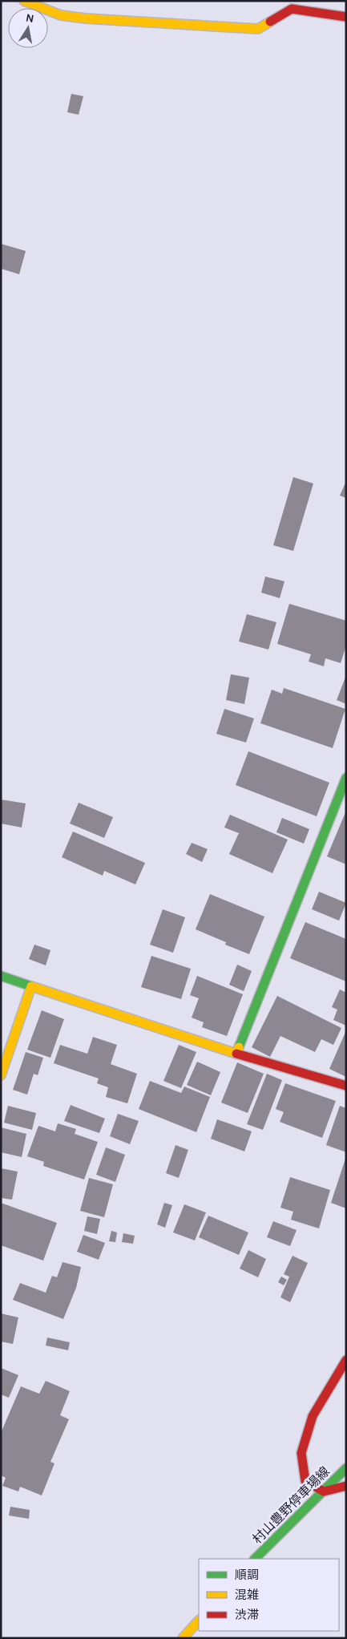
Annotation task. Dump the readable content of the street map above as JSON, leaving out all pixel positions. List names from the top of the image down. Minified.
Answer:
{"streets":{"street":["村山豊野停車場線"]},"legend":["順調","混雑","渋滞"],"north":"top"}
